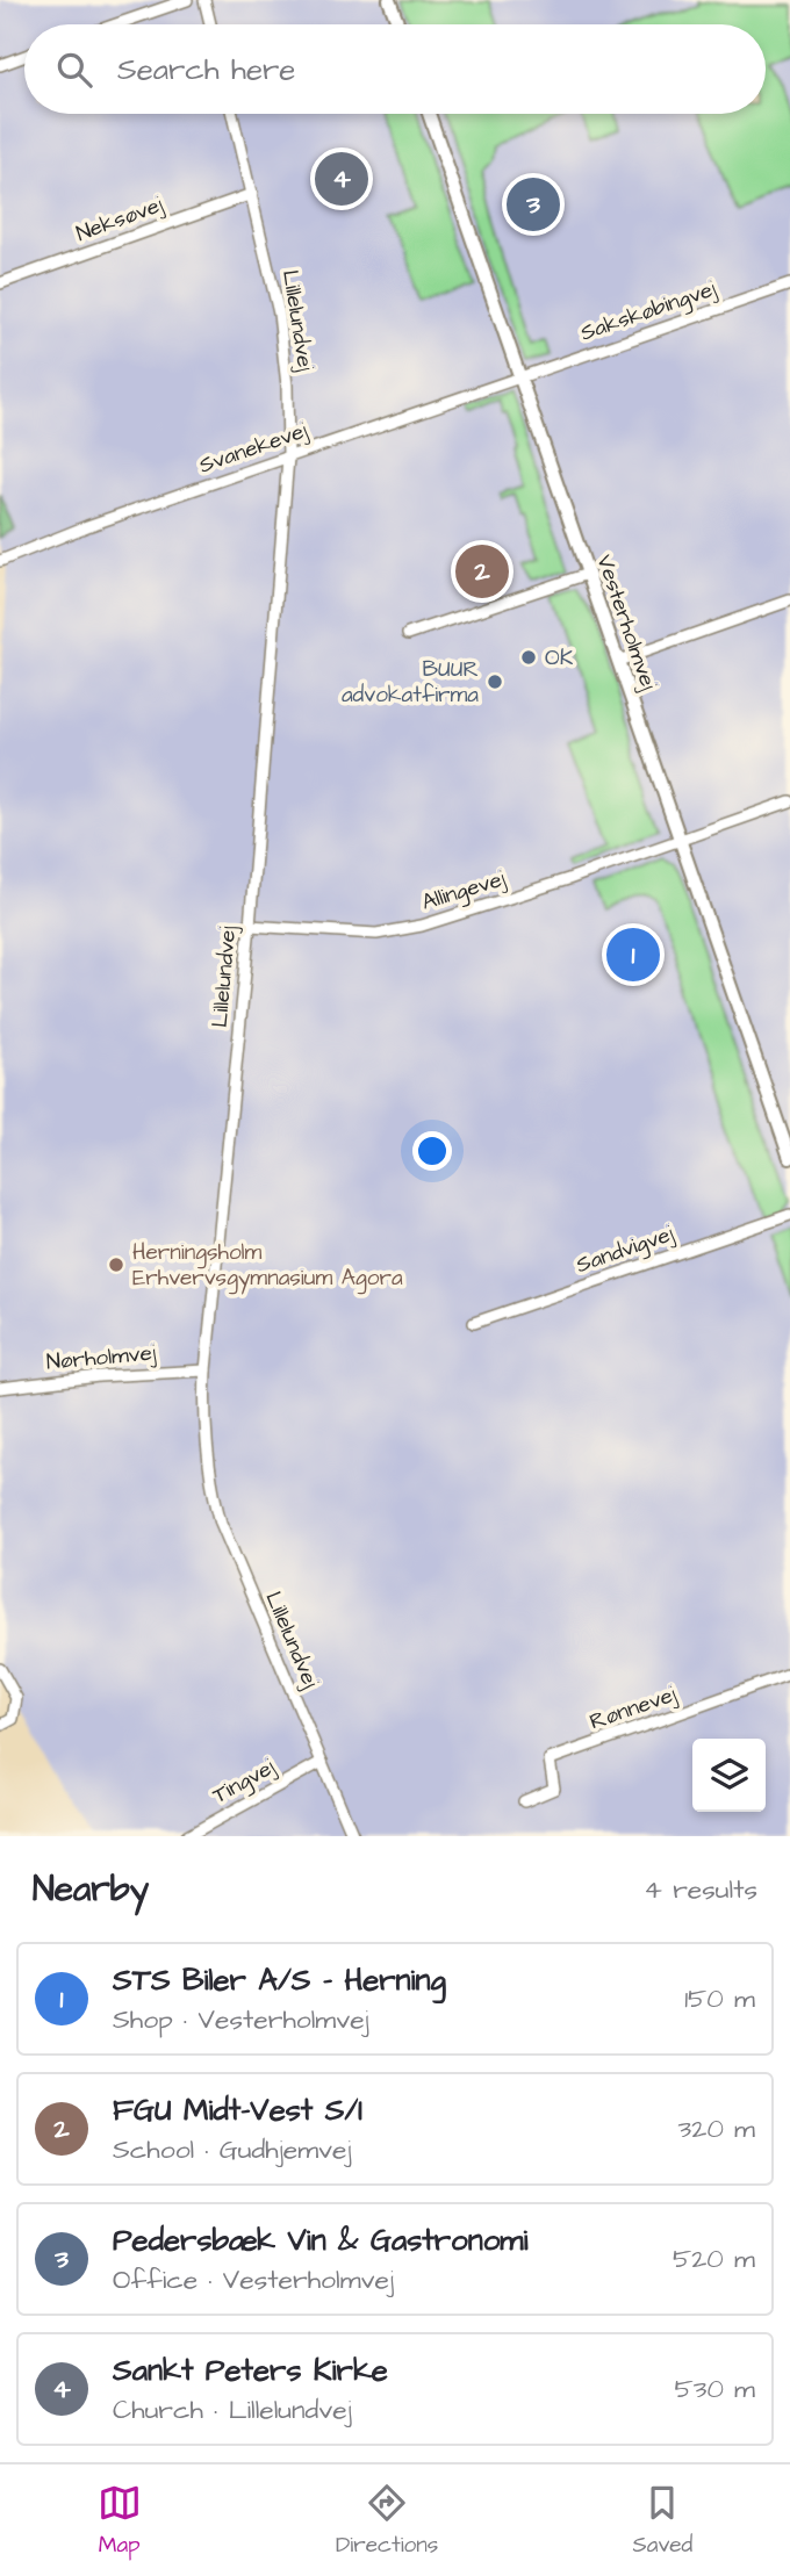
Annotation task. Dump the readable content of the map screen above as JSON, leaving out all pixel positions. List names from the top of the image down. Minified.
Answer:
{"streets":{"street":["Neksøvej","Sakskøbingvej","Lillelundvej","Svanekevej","Vesterholmvej","Allingevej","Sandvigvej","Nørholmvej","Rønnevej","Tingvej"]},"crossings":[["Neksøvej","Lillelundvej"],["Sakskøbingvej","Svanekevej"],["Sakskøbingvej","Vesterholmvej"],["Lillelundvej","Svanekevej"],["Lillelundvej","Allingevej"],["Lillelundvej","Nørholmvej"],["Lillelundvej","Tingvej"],["Svanekevej","Vesterholmvej"],["Vesterholmvej","Allingevej"]],"places":["OK","BUUR advokatfirma","Herningsholm Erhvervsgymnasium Agora"],"page":{"search":"Search here","pins":["4","3","2","1"],"heading":["Nearby","4 results"],"list":[{"mark":"1","name":"STS Biler A/S - Herning","note":"Shop · Vesterholmvej","value":"150 m"},{"mark":"2","name":"FGU Midt-Vest S/I","note":"School · Gudhjemvej","value":"320 m"},{"mark":"3","name":"Pedersbæk Vin & Gastronomi","note":"Office · Vesterholmvej","value":"520 m"},{"mark":"4","name":"Sankt Peters Kirke","note":"Church · Lillelundvej","value":"530 m"}],"nav":["Map","Directions","Saved"]}}
